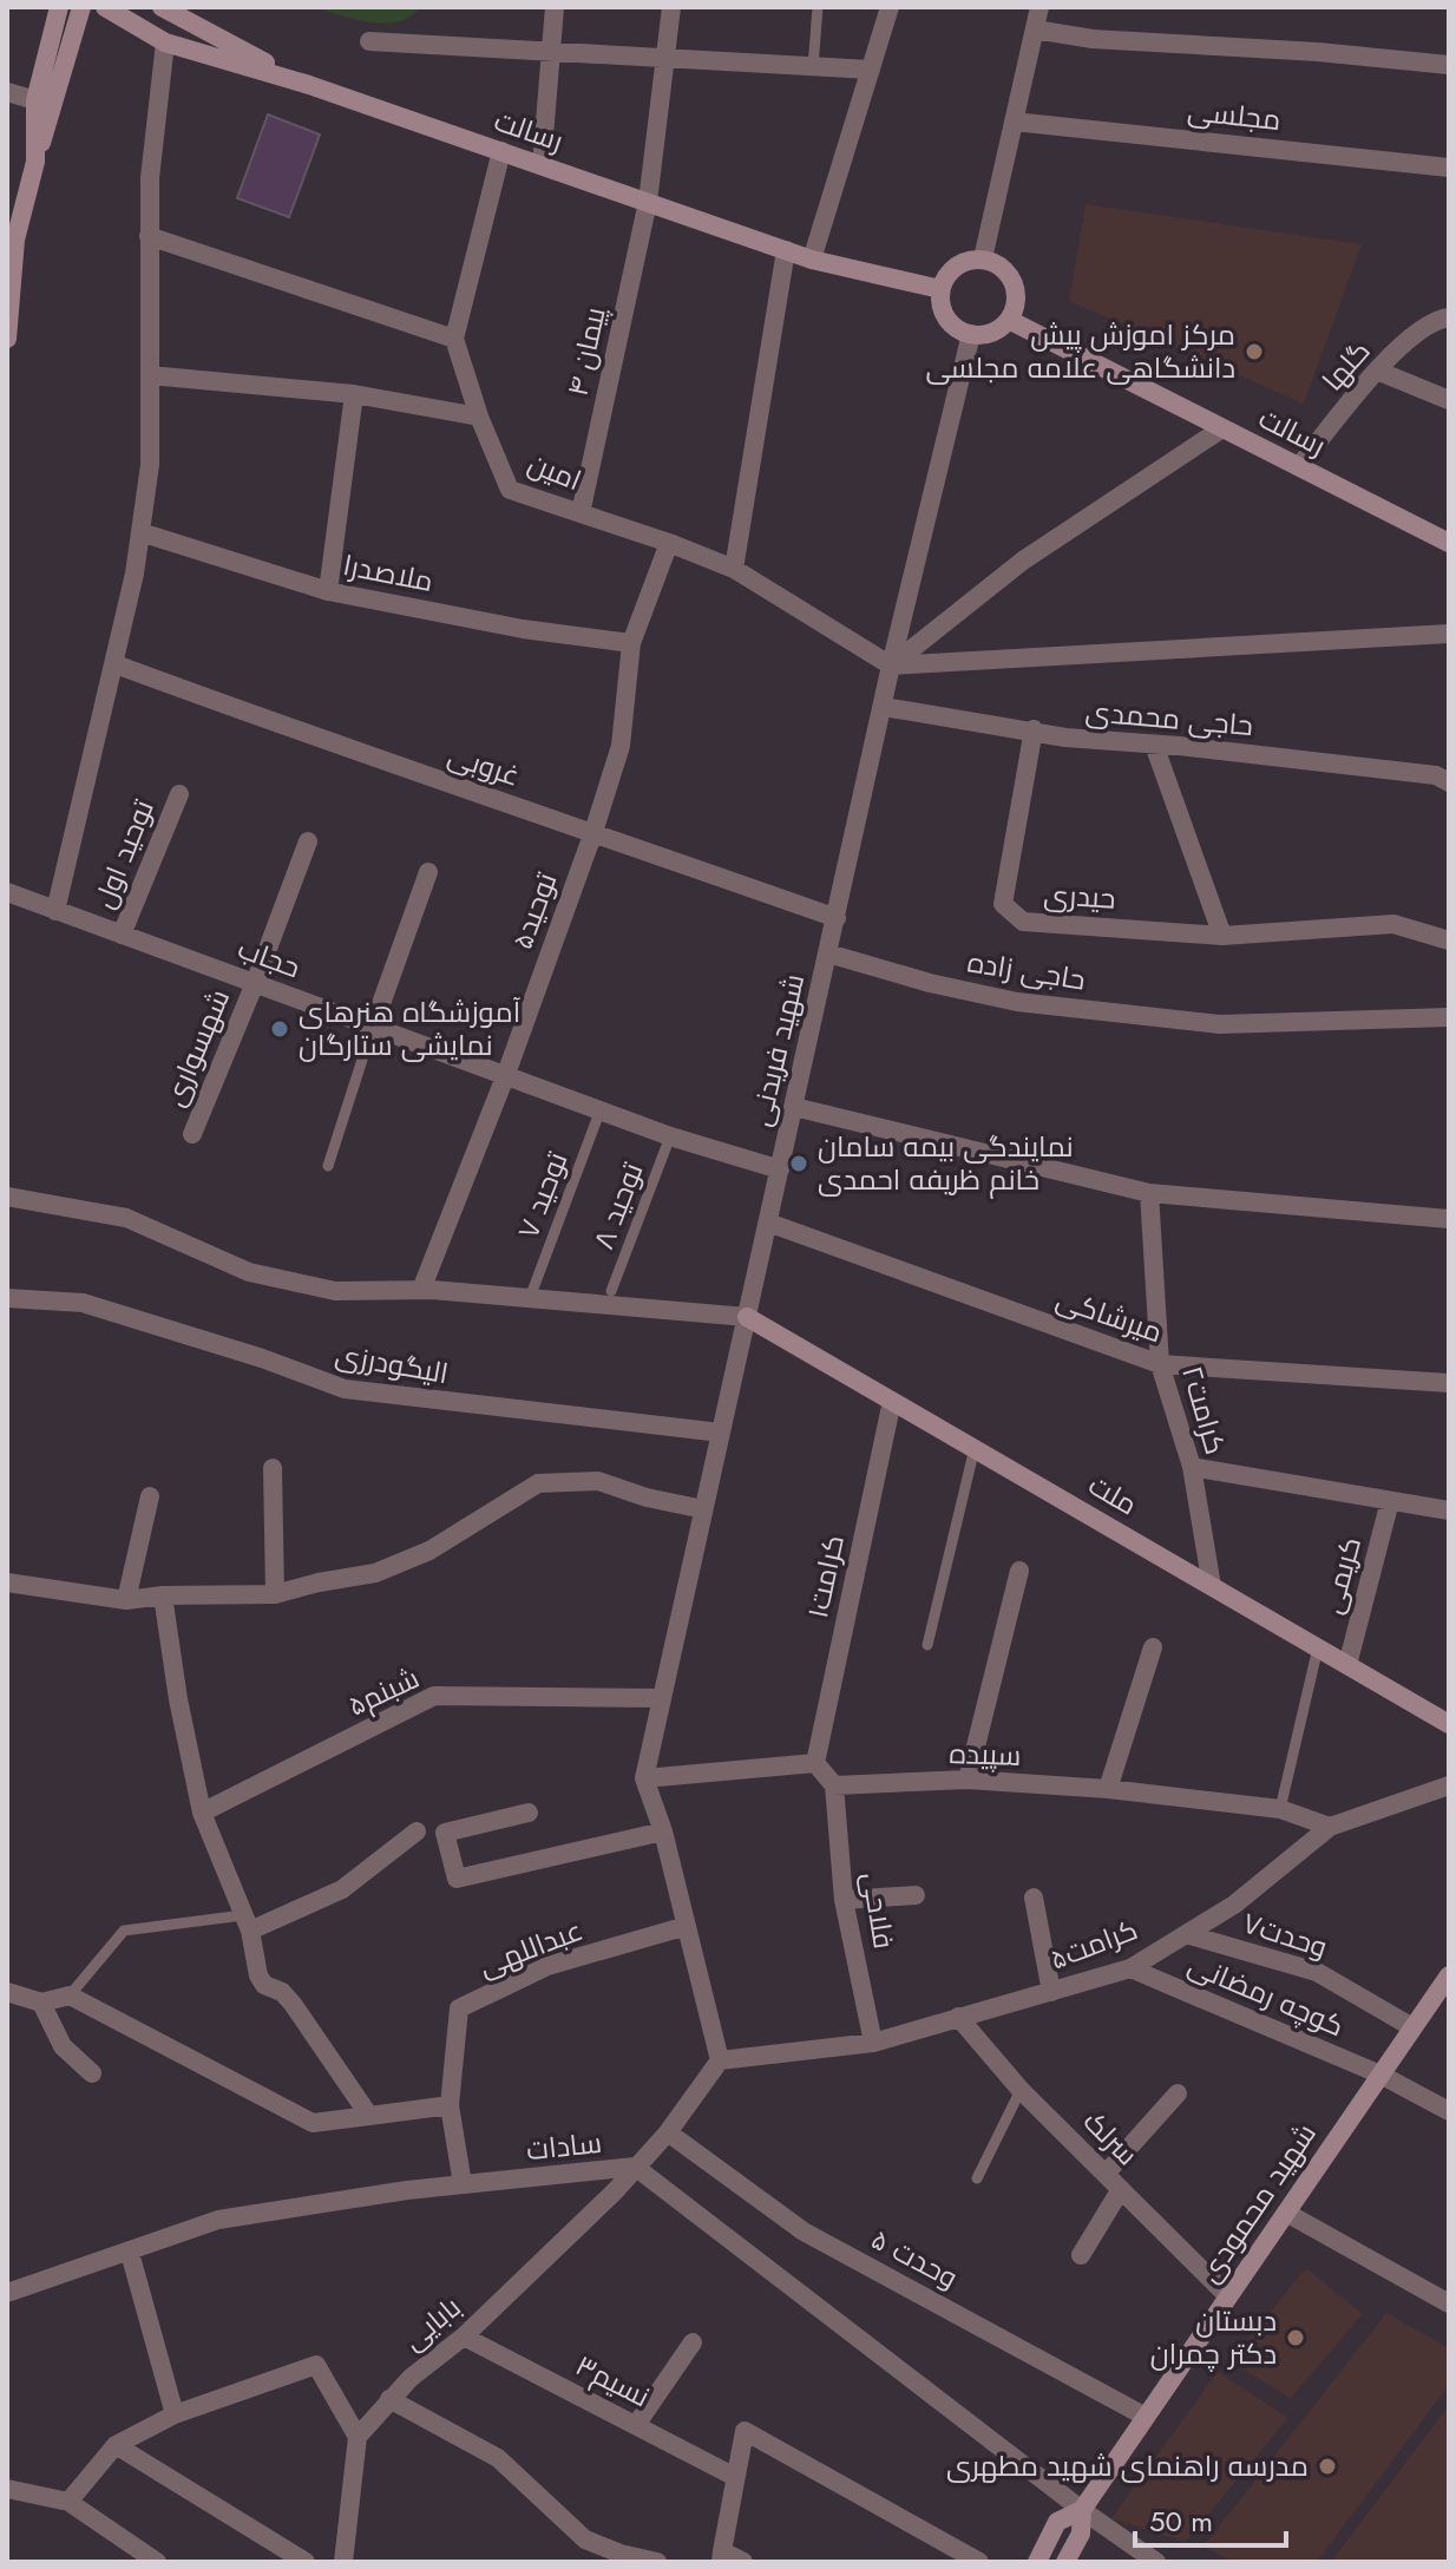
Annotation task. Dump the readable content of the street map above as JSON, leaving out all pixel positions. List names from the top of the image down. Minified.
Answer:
{"streets":{"street":["مجلسی","رسالت","پیمان ۴","گلها","امین","ملاصدرا","حاجی محمدی","غروبی","توحید اول","حیدری","توحید۵","حجاب","حاجی زاده","شهسواری","شهید فریدنی","میرشاکی","الیگودرزی","کرامت۲","ملت","کریمی","کرامت۱","شبنم۵","سپیده","فلاحی","۷وحدت","کرامت۵","عبداللهی","کوچه رمضانی","سرلک","سادات","شهید محمودی","وحدت ۵","بابایی","نسیم۳"],"lane":["توحید ۷","توحید ۸"]},"crossings":[["رسالت","پیمان ۴"],["رسالت","گلها"],["رسالت","شهید فریدنی"],["پیمان ۴","امین"],["امین","توحید۵"],["امین","شهید فریدنی"],["ملاصدرا","توحید۵"],["حاجی محمدی","حیدری"],["حاجی محمدی","شهید فریدنی"],["غروبی","توحید۵"],["غروبی","شهید فریدنی"],["توحید اول","حجاب"],["توحید۵","حجاب"],["حجاب","شهسواری"],["حجاب","شهید فریدنی"],["حجاب","توحید ۷"],["حجاب","توحید ۸"],["حاجی زاده","شهید فریدنی"],["شهید فریدنی","میرشاکی"],["شهید فریدنی","الیگودرزی"],["شهید فریدنی","ملت"],["شهید فریدنی","شبنم۵"],["میرشاکی","کرامت۲"],["کرامت۲","ملت"],["ملت","کریمی"],["ملت","کرامت۱"],["سپیده","فلاحی"],["سپیده","کرامت۵"],["فلاحی","کرامت۵"],["۷وحدت","کرامت۵"],["۷وحدت","شهید محمودی"],["کرامت۵","کوچه رمضانی"],["کرامت۵","سرلک"],["کرامت۵","بابایی"],["عبداللهی","سادات"],["کوچه رمضانی","شهید محمودی"],["سرلک","شهید محمودی"],["سادات","شهید محمودی"],["سادات","بابایی"],["شهید محمودی","وحدت ۵"],["وحدت ۵","بابایی"],["بابایی","نسیم۳"]],"places":["مرکز اموزش پیش دانشگاهی علامه مجلسی","آموزشگاه هنرهای نمایشی ستارگان","نمایندگی بیمه سامان خانم ظریفه احمدی","دبستان دکتر چمران","مدرسه راهنمای شهید مطهری"],"scale_bar":"50 m"}
